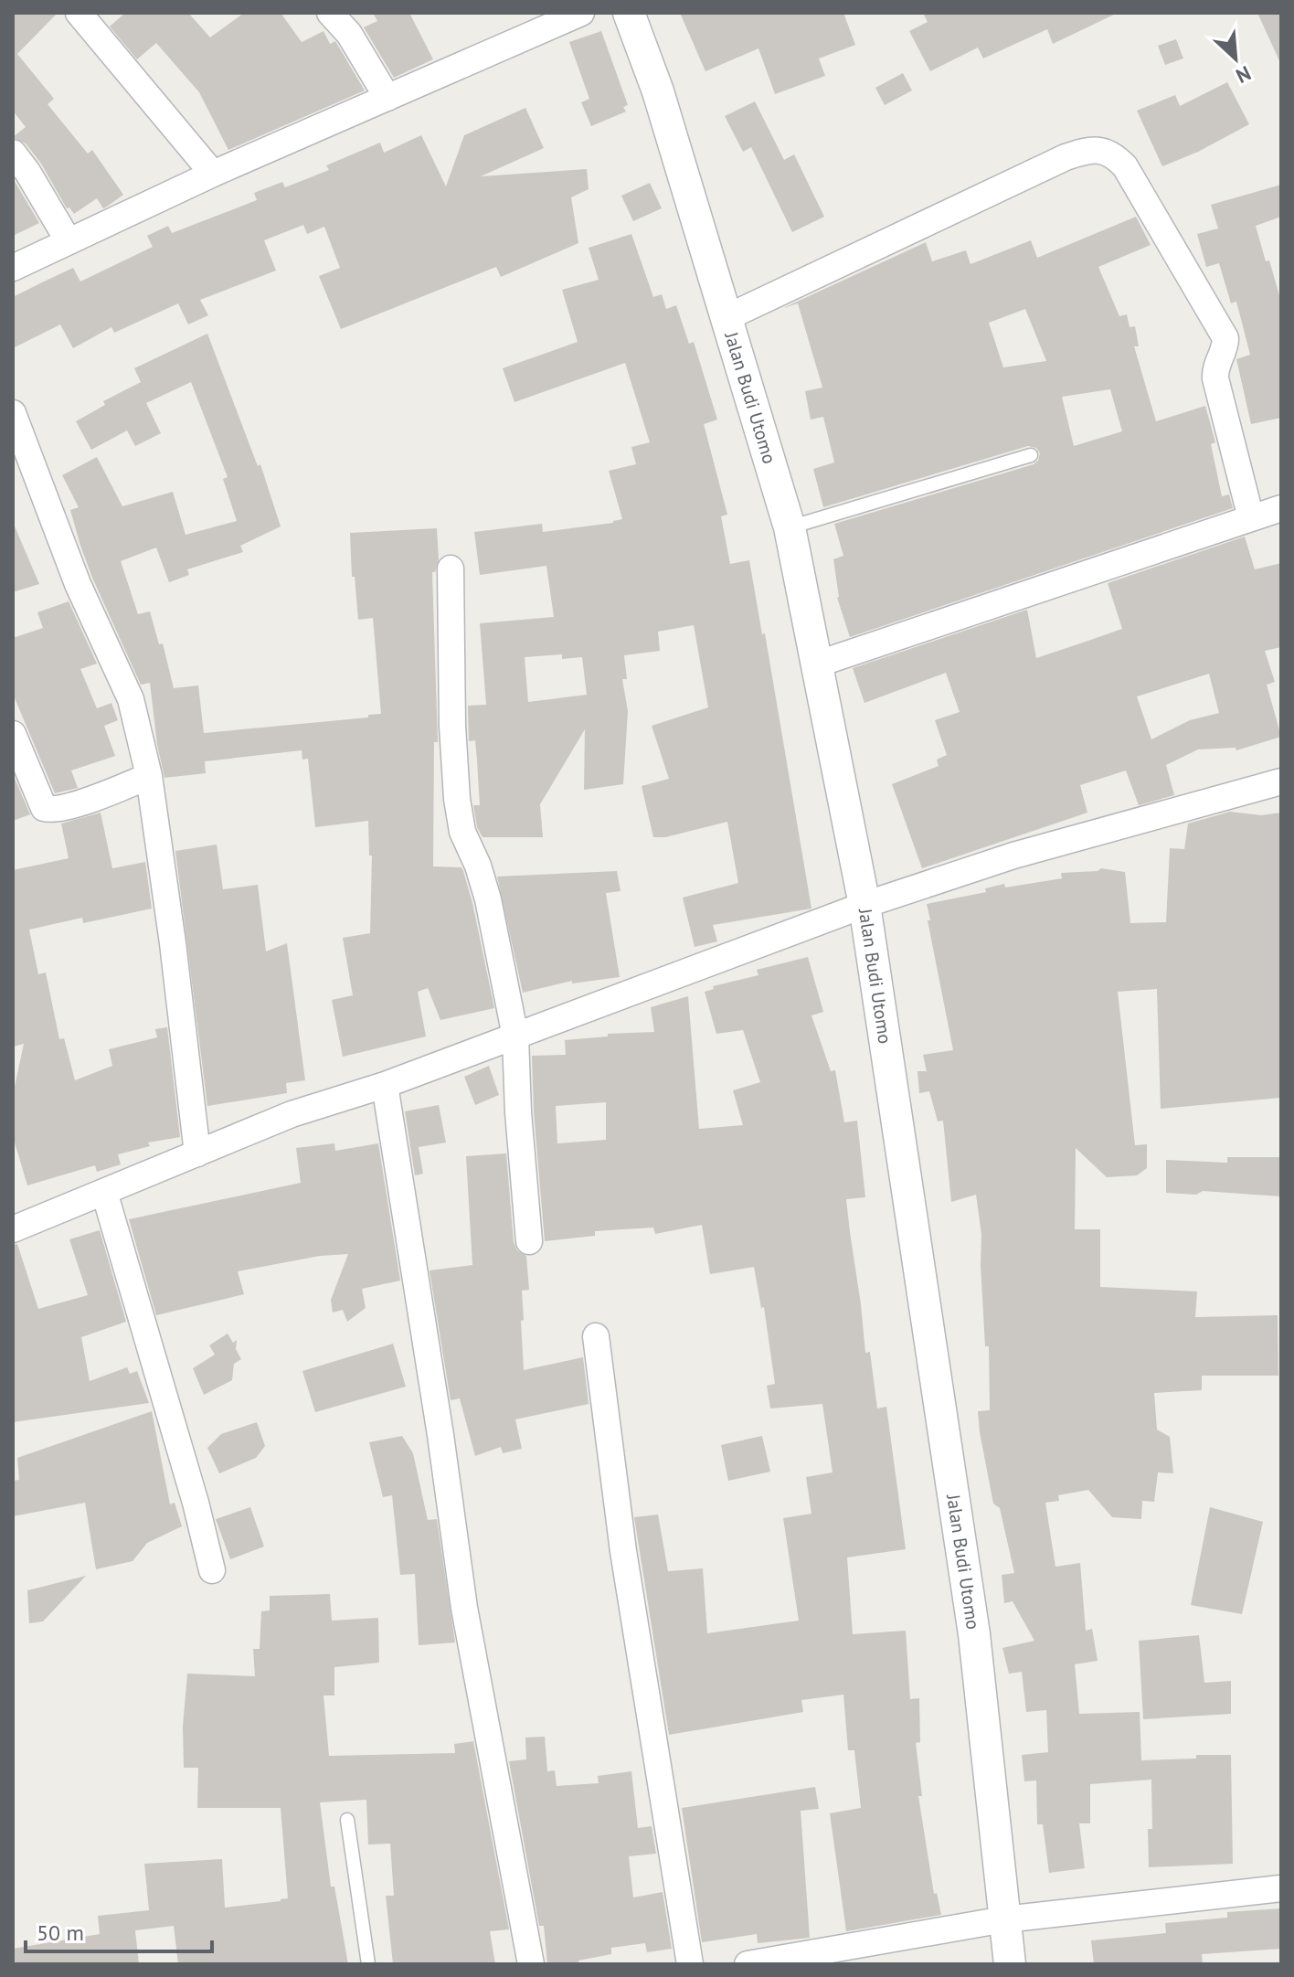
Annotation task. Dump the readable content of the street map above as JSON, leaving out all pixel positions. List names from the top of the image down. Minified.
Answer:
{"streets":{"street":["Jalan Budi Utomo"]},"scale_bar":"50 m","north":"bottom right"}
